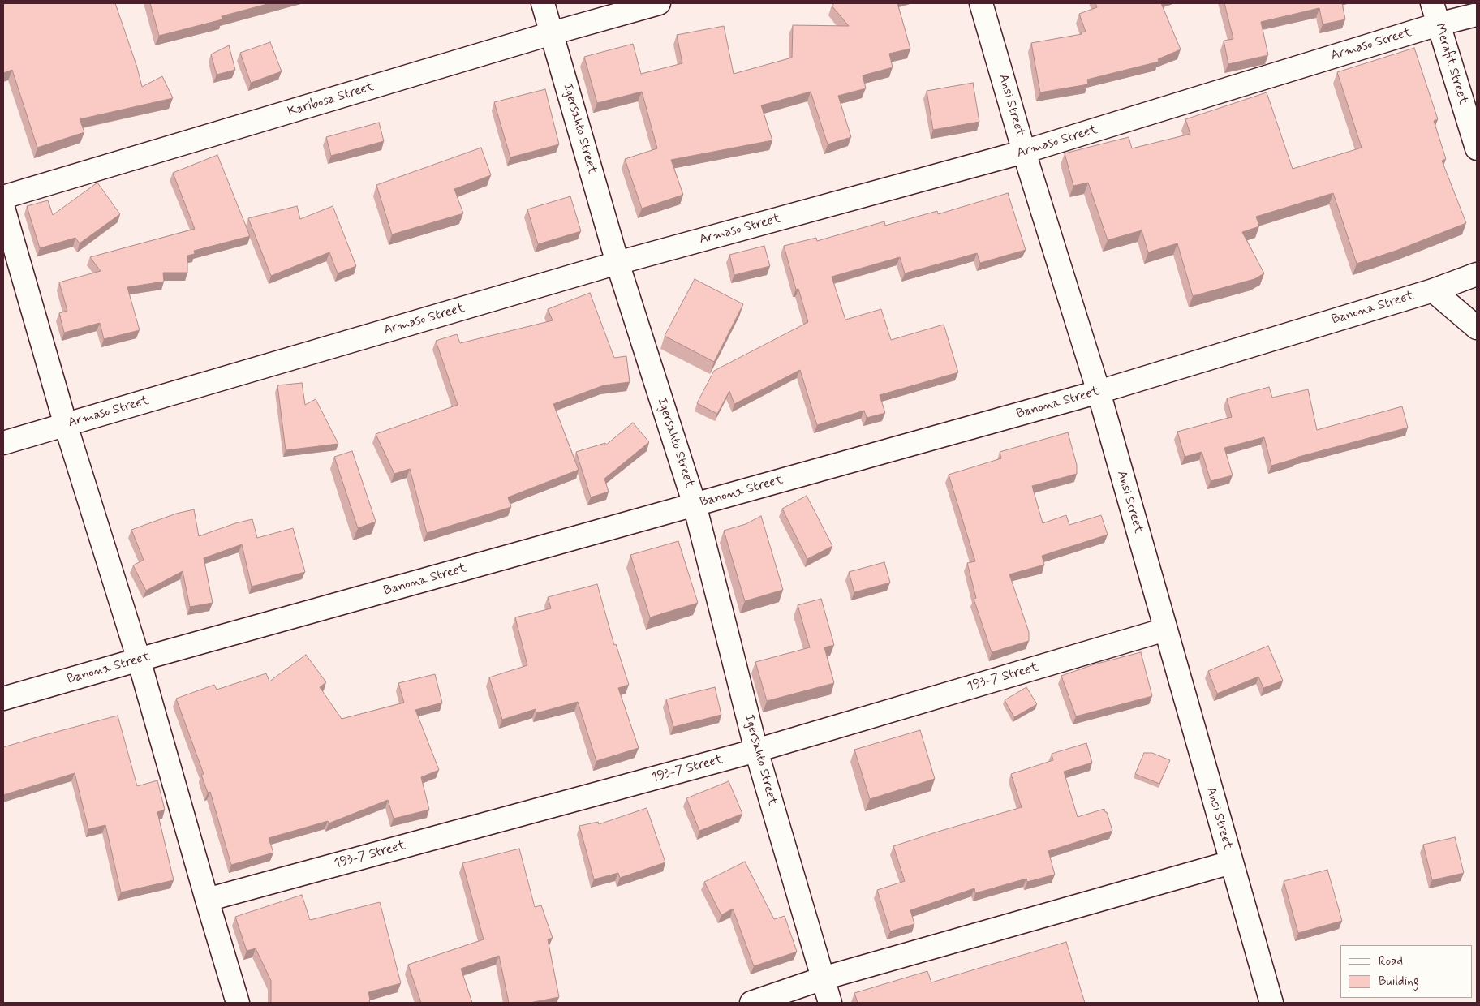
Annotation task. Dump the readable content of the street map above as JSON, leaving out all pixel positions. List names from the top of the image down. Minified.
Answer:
{"streets":{"street":["Armaso Street","Merafit Street","Karibosa Street","Ansi Street","Igersahto Street","Banona Street","193-7 Street"]},"crossings":[["Armaso Street","Merafit Street"],["Armaso Street","Ansi Street"],["Armaso Street","Igersahto Street"],["Karibosa Street","Igersahto Street"],["Ansi Street","Banona Street"],["Ansi Street","193-7 Street"],["Igersahto Street","Banona Street"],["Igersahto Street","193-7 Street"]],"legend":["Road","Building"]}
